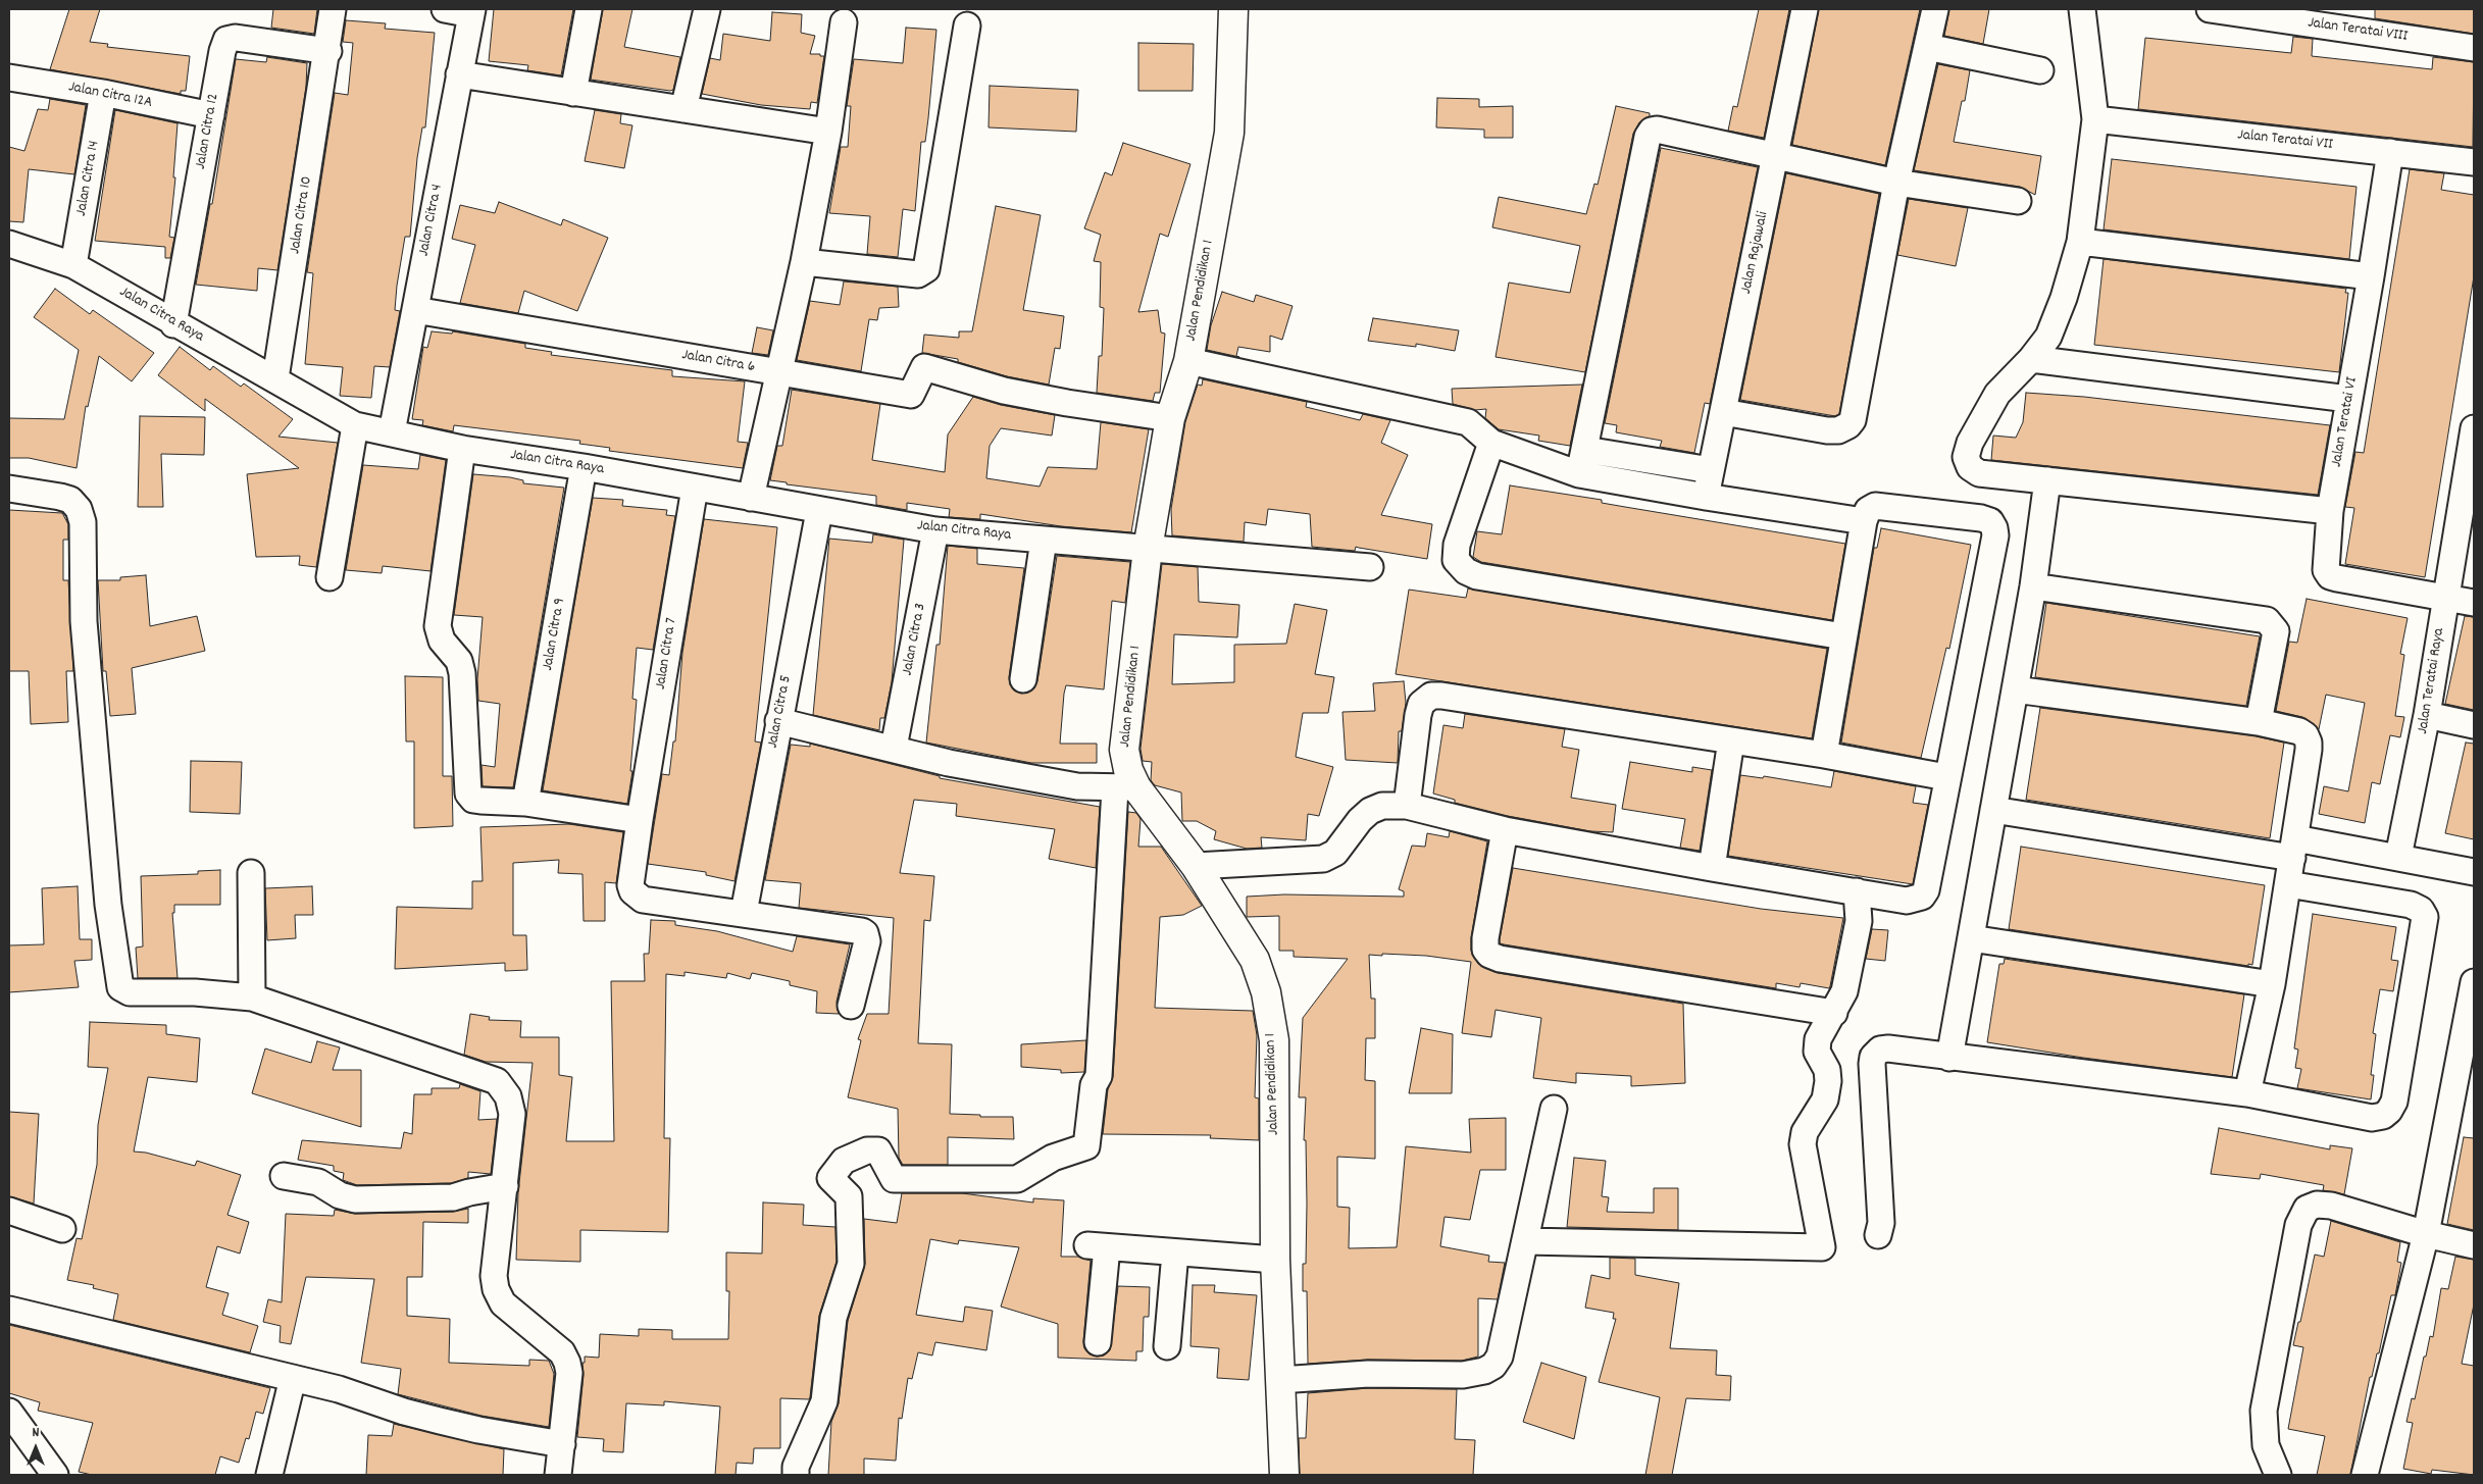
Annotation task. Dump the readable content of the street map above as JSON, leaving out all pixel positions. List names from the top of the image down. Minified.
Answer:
{"streets":{"street":["Jalan Teratai VIII","Jalan Citra 12A","Jalan Citra 12","Jalan Teratai VII","Jalan Citra 14","Jalan Citra 10","Jalan Citra 4","Jalan Rajawali","Jalan Pendidikan 1","Jalan Citra Raya","Jalan Citra 6","Jalan Teratai VI","Jalan Citra 9","Jalan Citra 3","Jalan Citra 7","Jalan Teratai Raya","Jalan Citra 5"]},"crossings":[["Jalan Citra 12A","Jalan Citra 12"],["Jalan Citra 12A","Jalan Citra 14"],["Jalan Citra 12","Jalan Citra 10"],["Jalan Citra 12","Jalan Citra Raya"],["Jalan Teratai VII","Jalan Teratai VI"],["Jalan Citra 14","Jalan Citra Raya"],["Jalan Citra 10","Jalan Citra Raya"],["Jalan Citra 4","Jalan Citra Raya"],["Jalan Citra 4","Jalan Citra 6"],["Jalan Pendidikan 1","Jalan Citra Raya"],["Jalan Pendidikan 1","Jalan Citra 6"],["Jalan Citra Raya","Jalan Citra 9"],["Jalan Citra Raya","Jalan Citra 3"],["Jalan Citra Raya","Jalan Citra 7"],["Jalan Citra Raya","Jalan Citra 5"],["Jalan Teratai VI","Jalan Teratai Raya"],["Jalan Citra 7","Jalan Citra 5"]],"north":"top"}
